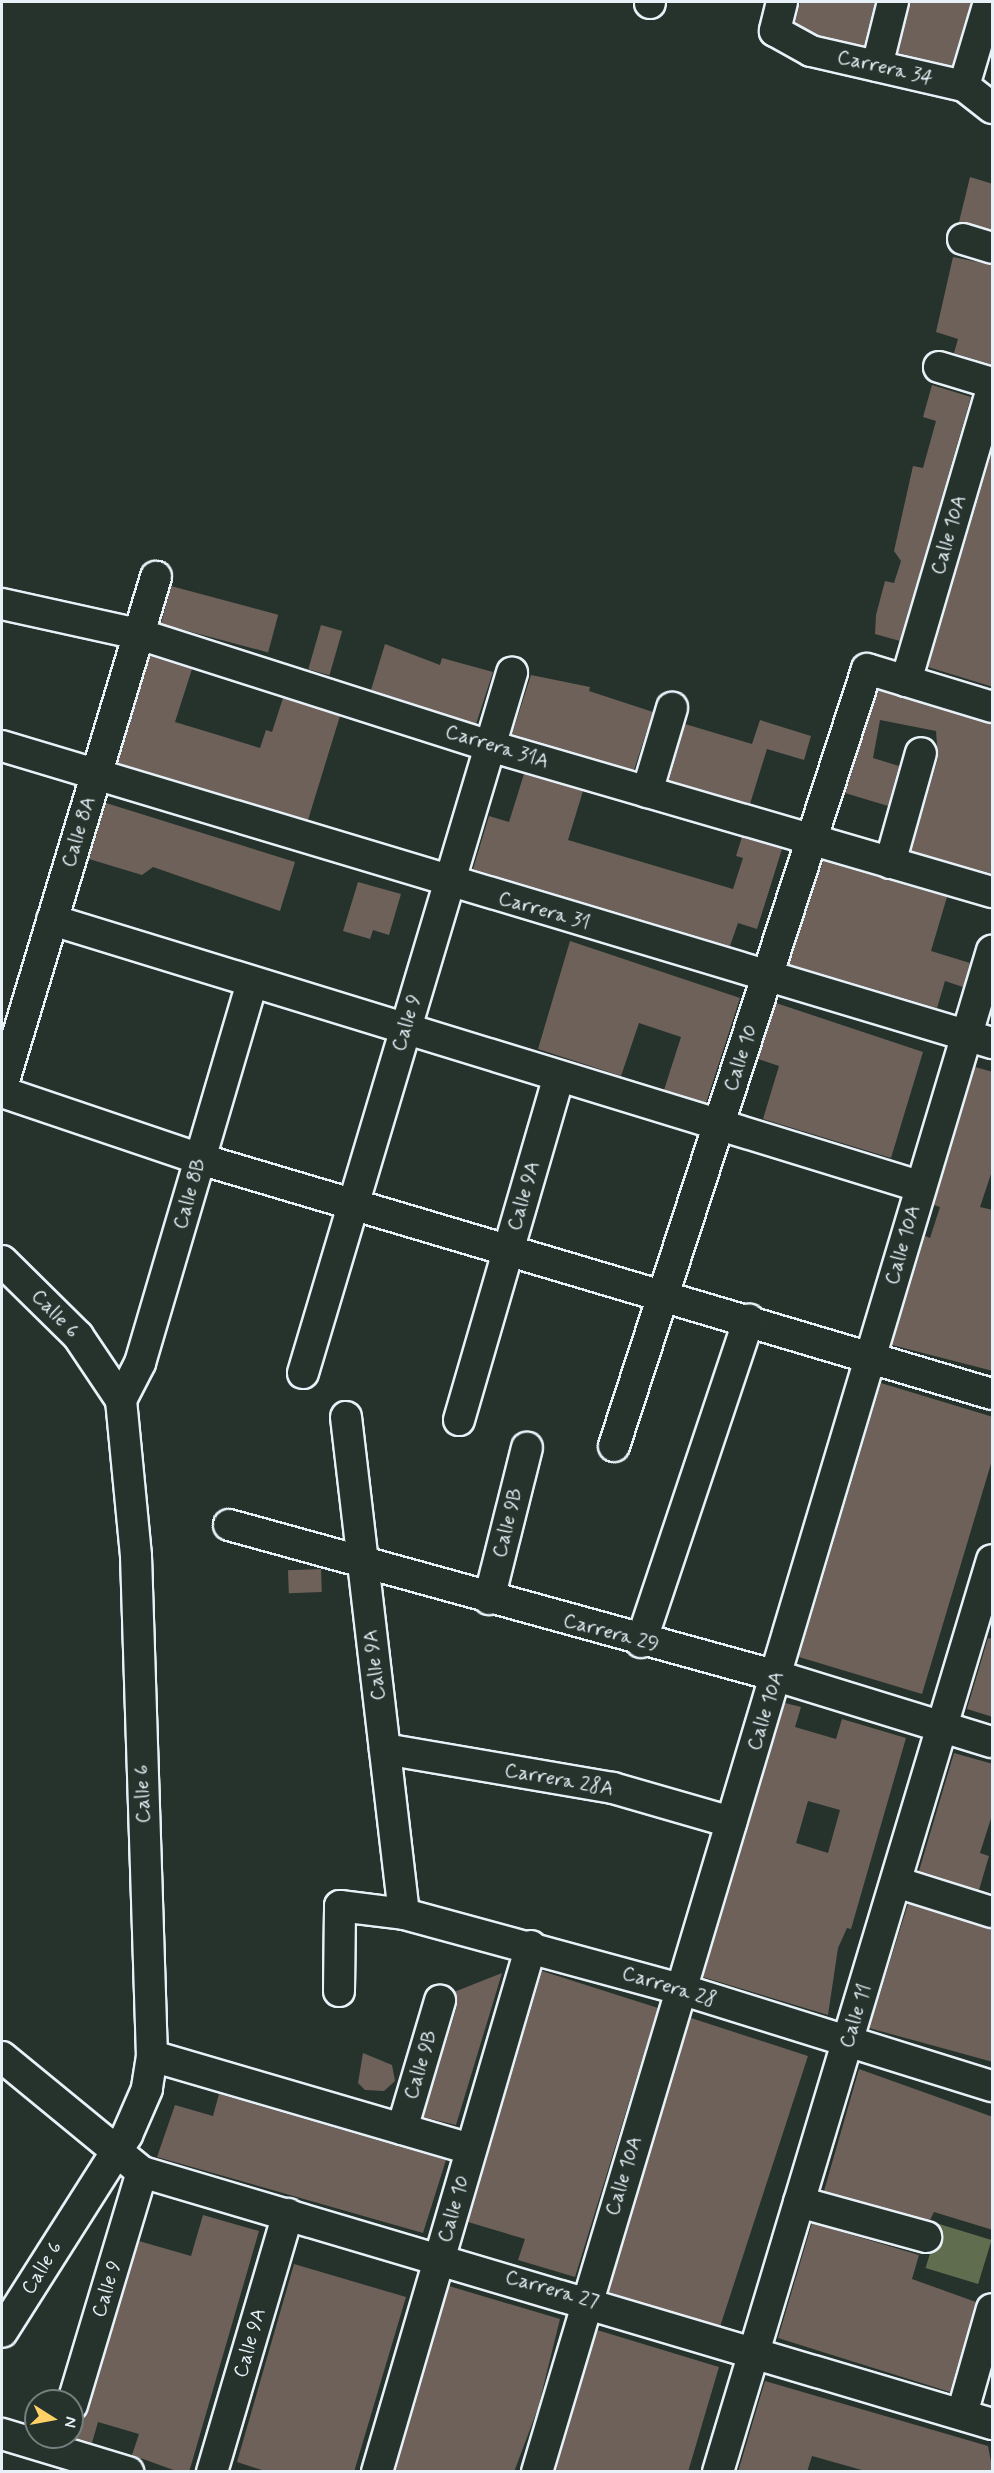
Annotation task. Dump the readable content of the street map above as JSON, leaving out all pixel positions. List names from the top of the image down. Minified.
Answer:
{"streets":{"street":["Carrera 34","Calle 10A","Carrera 31A","Calle 8A","Carrera 31","Calle 9","Calle 10","Calle 8B","Calle 9A","Calle 6","Calle 9B","Carrera 29","Carrera 28A","Carrera 28","Calle 11","Carrera 27"]},"crossings":[["Calle 10A","Carrera 31"],["Calle 10A","Calle 10"],["Calle 10A","Carrera 29"],["Calle 10A","Carrera 28A"],["Calle 10A","Carrera 28"],["Calle 10A","Carrera 27"],["Carrera 31A","Calle 8A"],["Carrera 31A","Calle 9"],["Carrera 31A","Calle 10"],["Calle 8A","Carrera 31"],["Carrera 31","Calle 9"],["Carrera 31","Calle 10"],["Calle 9","Carrera 27"],["Calle 10","Carrera 28"],["Calle 10","Carrera 27"],["Calle 8B","Calle 6"],["Calle 9A","Carrera 29"],["Calle 9A","Carrera 28A"],["Calle 9A","Carrera 28"],["Calle 9A","Carrera 27"],["Calle 6","Carrera 27"],["Calle 9B","Carrera 29"],["Carrera 29","Calle 11"],["Carrera 28","Calle 11"],["Calle 11","Carrera 27"]],"north":"right"}
